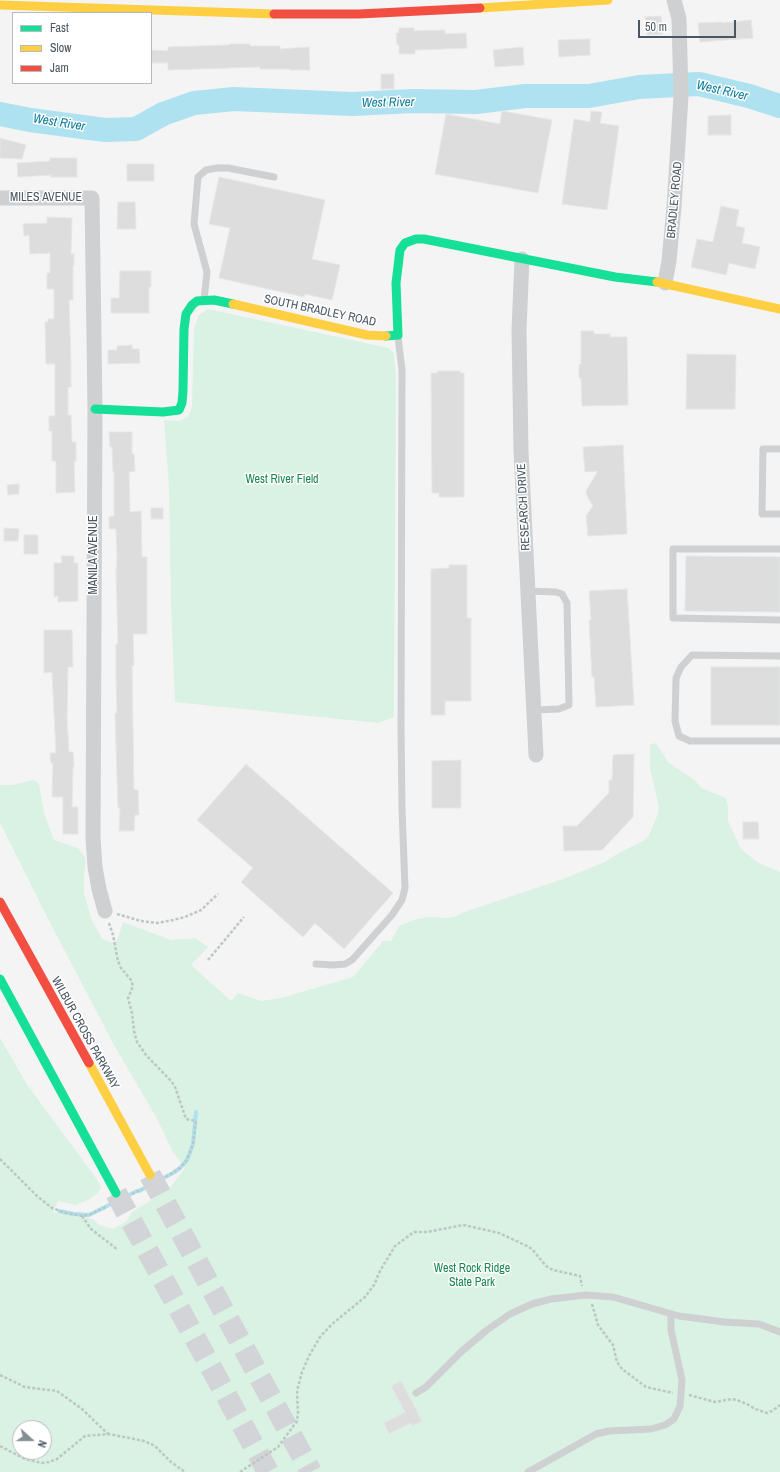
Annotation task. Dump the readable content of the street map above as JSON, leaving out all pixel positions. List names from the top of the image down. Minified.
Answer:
{"streets":{"main road":["SOUTH BRADLEY ROAD","WILBUR CROSS PARKWAY"],"street":["MILES AVENUE","BRADLEY ROAD","RESEARCH DRIVE","MANILA AVENUE"]},"crossings":[["MILES AVENUE","MANILA AVENUE"]],"water":["West River"],"parks":["West River Field","West Rock Ridge State Park"],"legend":["Fast","Slow","Jam"],"scale_bar":"50 m","north":"right"}
